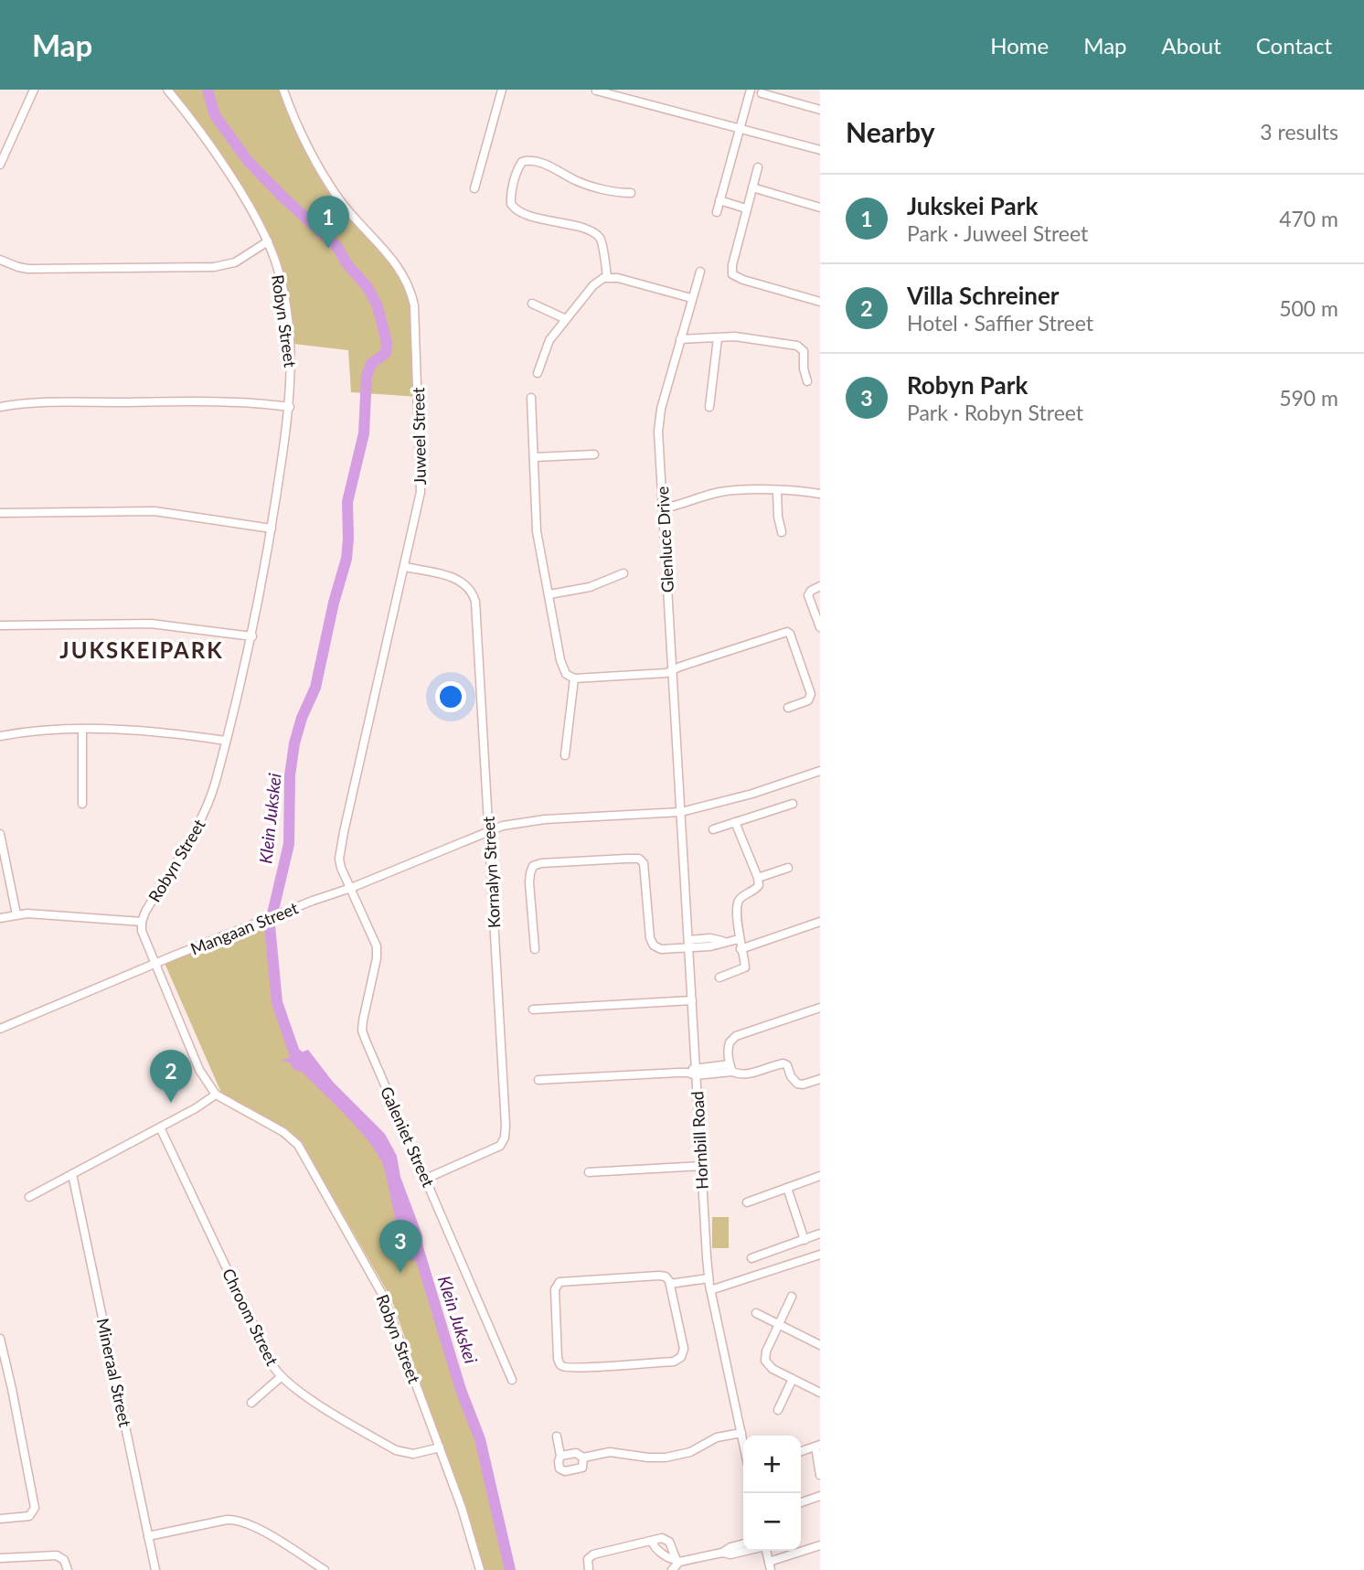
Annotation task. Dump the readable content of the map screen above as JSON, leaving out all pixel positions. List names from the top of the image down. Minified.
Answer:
{"streets":{"street":["Robyn Street","Juweel Street","Glenluce Drive","Kornalyn Street","Mangaan Street","Galeniet Street","Hornbill Road","Chroom Street","Mineraal Street"]},"crossings":[["Robyn Street","Mangaan Street"],["Robyn Street","Chroom Street"],["Juweel Street","Kornalyn Street"],["Juweel Street","Mangaan Street"],["Juweel Street","Galeniet Street"],["Glenluce Drive","Mangaan Street"],["Glenluce Drive","Hornbill Road"],["Kornalyn Street","Mangaan Street"],["Kornalyn Street","Galeniet Street"],["Mangaan Street","Galeniet Street"],["Mangaan Street","Hornbill Road"]],"districts":["JUKSKEIPARK"],"water":["Klein Jukskei"],"page":{"header":"Map","nav":["Home","Map","About","Contact"],"heading":["Nearby","3 results"],"list":[{"mark":"1","name":"Jukskei Park","note":"Park · Juweel Street","value":"470 m"},{"mark":"2","name":"Villa Schreiner","note":"Hotel · Saffier Street","value":"500 m"},{"mark":"3","name":"Robyn Park","note":"Park · Robyn Street","value":"590 m"}],"pins":["1","2","3"],"map_buttons":["+","−"]}}
